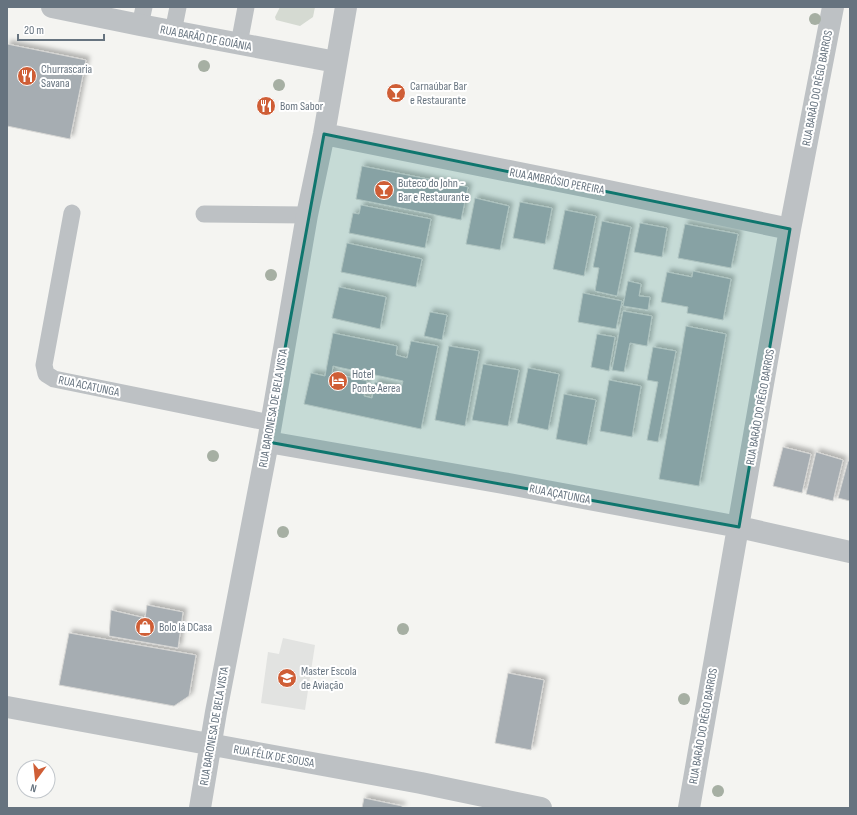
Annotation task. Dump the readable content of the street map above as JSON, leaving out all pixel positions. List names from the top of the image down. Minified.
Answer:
{"streets":{"street":["RUA BARÃO DE GOIÂNIA","RUA BARÃO DO RÊGO BARROS","RUA AMBRÓSIO PEREIRA","RUA BARONESA DE BELA VISTA","RUA AÇATUNGA","RUA FÉLIX DE SOUSA"],"lane":["RUA ACATUNGA"]},"crossings":[["RUA BARÃO DE GOIÂNIA","RUA BARONESA DE BELA VISTA"],["RUA BARÃO DO RÊGO BARROS","RUA AMBRÓSIO PEREIRA"],["RUA BARÃO DO RÊGO BARROS","RUA AÇATUNGA"],["RUA AMBRÓSIO PEREIRA","RUA BARONESA DE BELA VISTA"],["RUA ACATUNGA","RUA BARONESA DE BELA VISTA"],["RUA ACATUNGA","RUA AÇATUNGA"],["RUA BARONESA DE BELA VISTA","RUA AÇATUNGA"],["RUA BARONESA DE BELA VISTA","RUA FÉLIX DE SOUSA"]],"places":{"restaurant":["Churrascaria Savana","Bom Sabor"],"bar":["Carnaúbar Bar e Restaurante","Buteco do John - Bar e Restaurante"],"hotel":["Hotel Ponte Aerea"],"shop":["Bolo lá DCasa"],"school or university":["Master Escola de Aviação"]},"scale_bar":"20 m","north":"bottom"}
